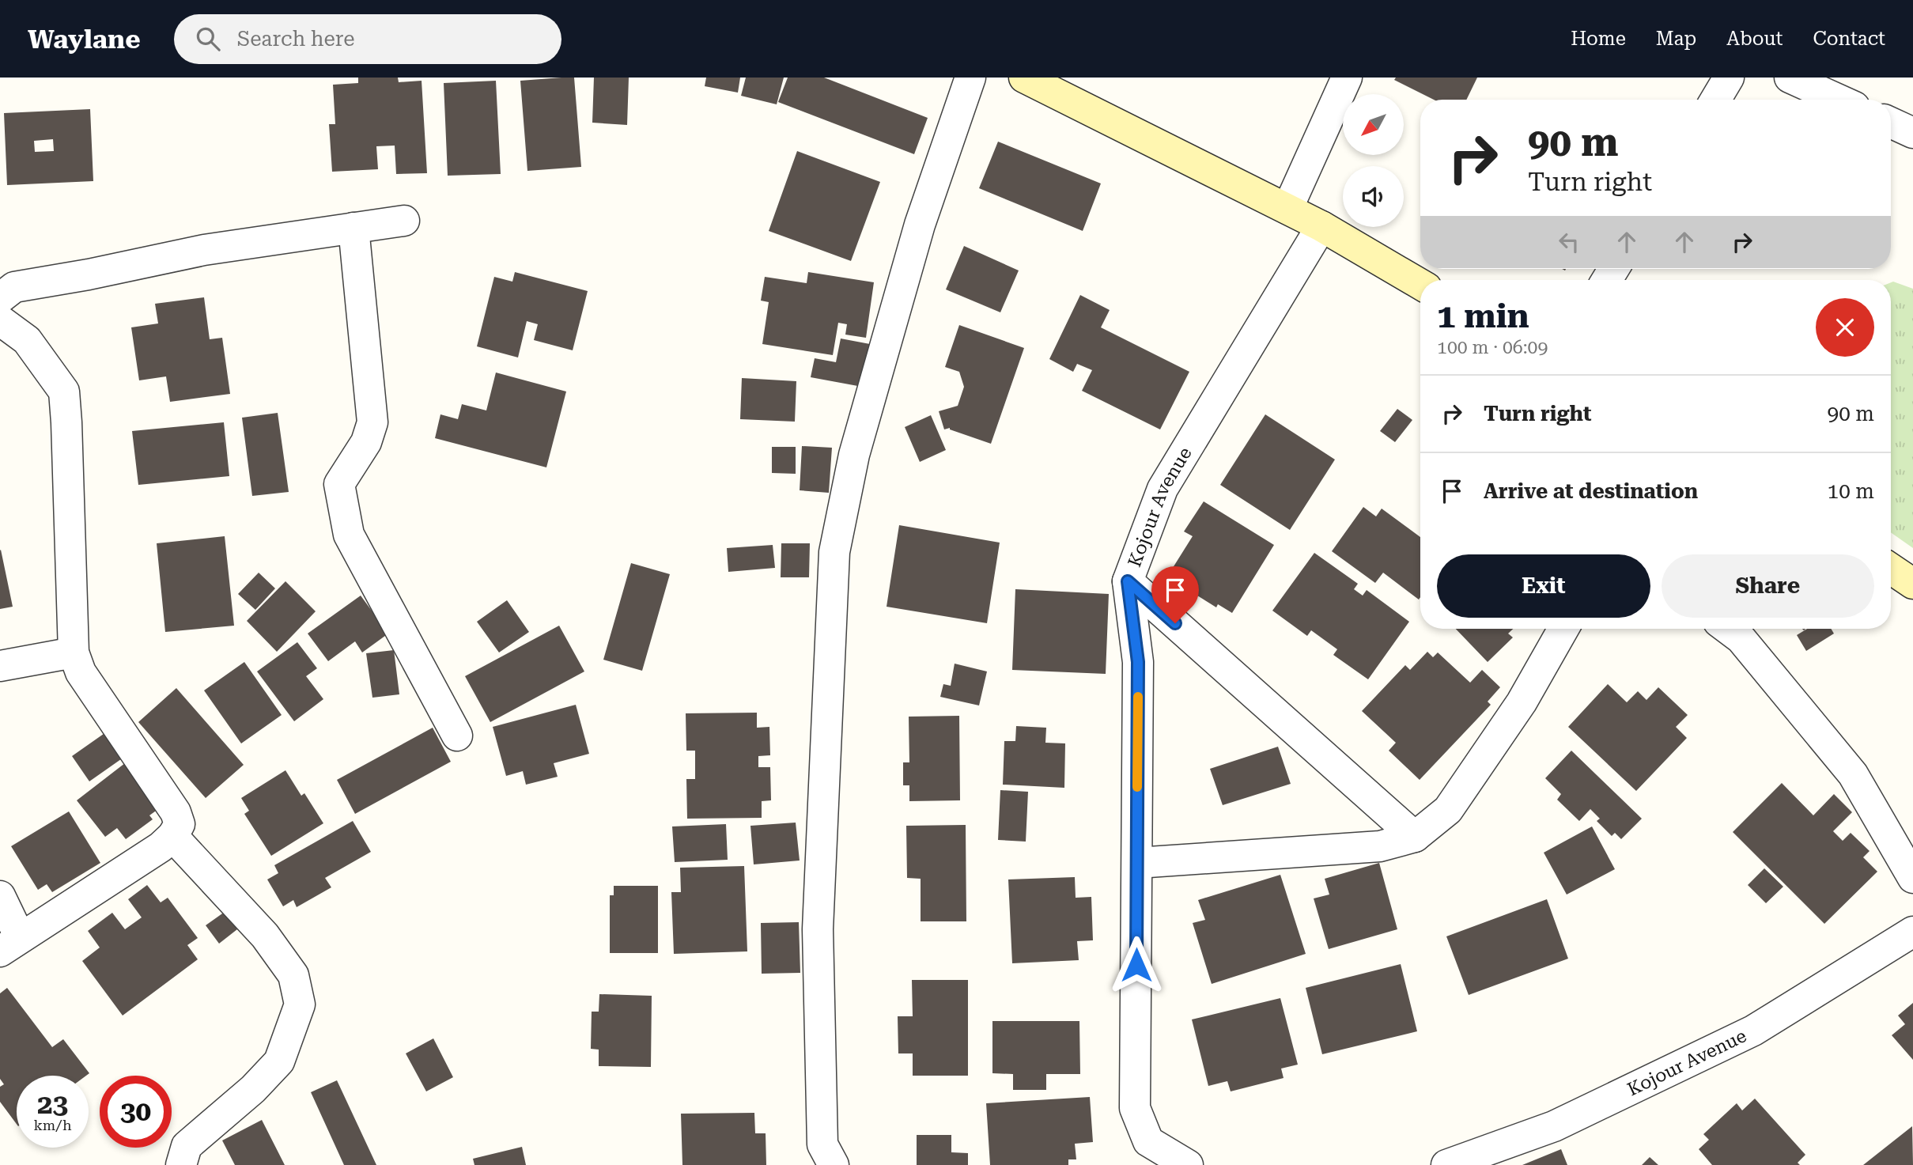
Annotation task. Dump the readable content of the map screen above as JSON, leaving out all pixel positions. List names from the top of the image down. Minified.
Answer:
{"streets":{"street":["Kojour Avenue"]},"north":"bottom left","page":{"header":"Waylane","search":"Search here","nav":["Home","Map","About","Contact"],"turn":["90 m","Turn right"],"heading":["1 min","100 m · 06:09"],"list":[{"name":"Turn right","value":"90 m"},{"name":"Arrive at destination","value":"10 m"}],"buttons":["Exit","Share"],"speed":"23 km/h","limit":"30"}}
